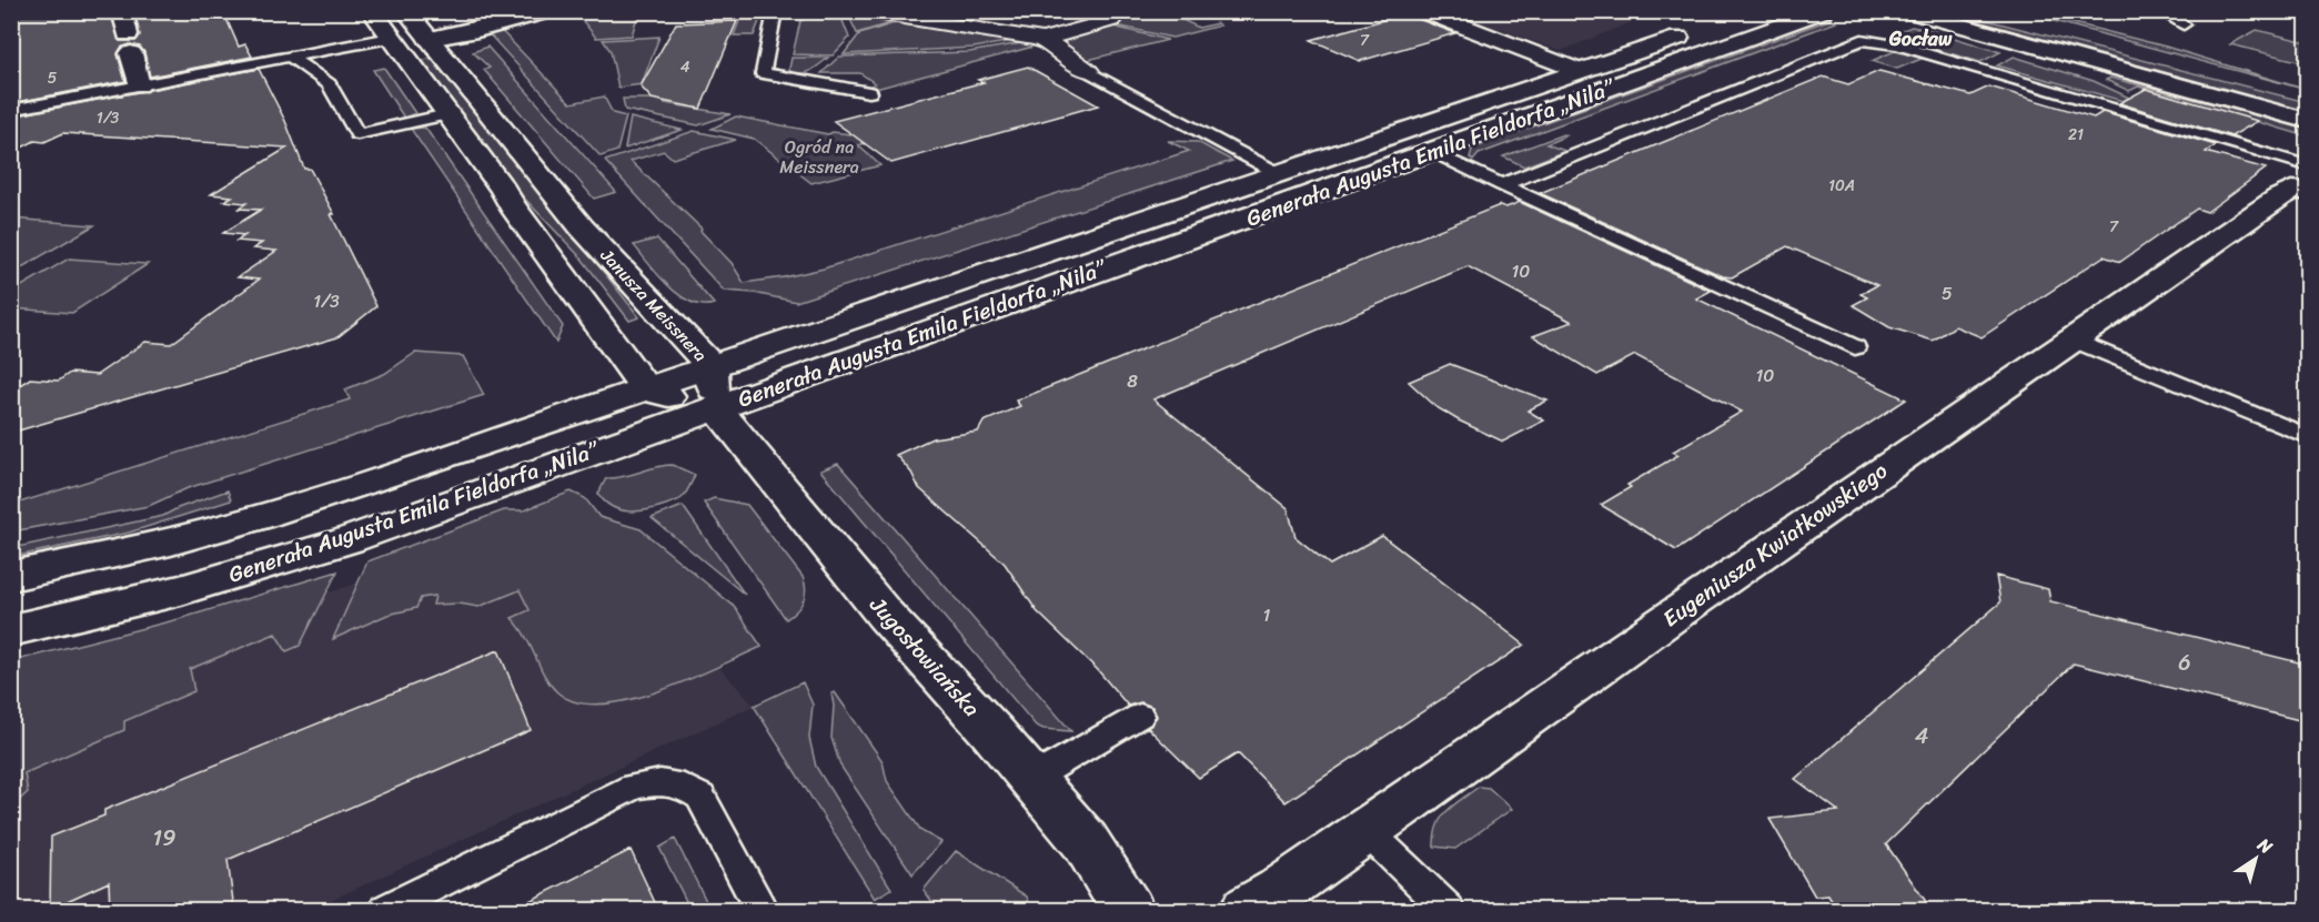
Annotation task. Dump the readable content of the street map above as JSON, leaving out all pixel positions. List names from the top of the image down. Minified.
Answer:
{"streets":{"street":["Generała Augusta Emila Fieldorfa „Nila”","Janusza Meissnera","Eugeniusza Kwiatkowskiego","Jugosłowiańska"]},"crossings":[["Generała Augusta Emila Fieldorfa „Nila”","Janusza Meissnera"],["Generała Augusta Emila Fieldorfa „Nila”","Jugosłowiańska"],["Janusza Meissnera","Jugosłowiańska"]],"districts":["Gocław"],"parks":["Ogród na Meissnera"],"house_numbers":["7","4","5","1/3","21","10A","7","10","5","1/3","10","8","1","6","4","19"],"north":"top right"}
